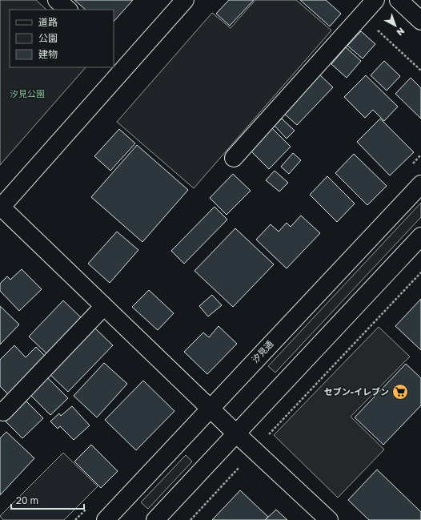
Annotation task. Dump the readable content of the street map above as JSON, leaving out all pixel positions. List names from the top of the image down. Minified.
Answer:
{"streets":{"street":["汐見通"]},"parks":["汐見公園"],"places":{"supermarket":["セブン-イレブン"]},"legend":["道路","公園","建物"],"scale_bar":"20 m","north":"bottom right"}
